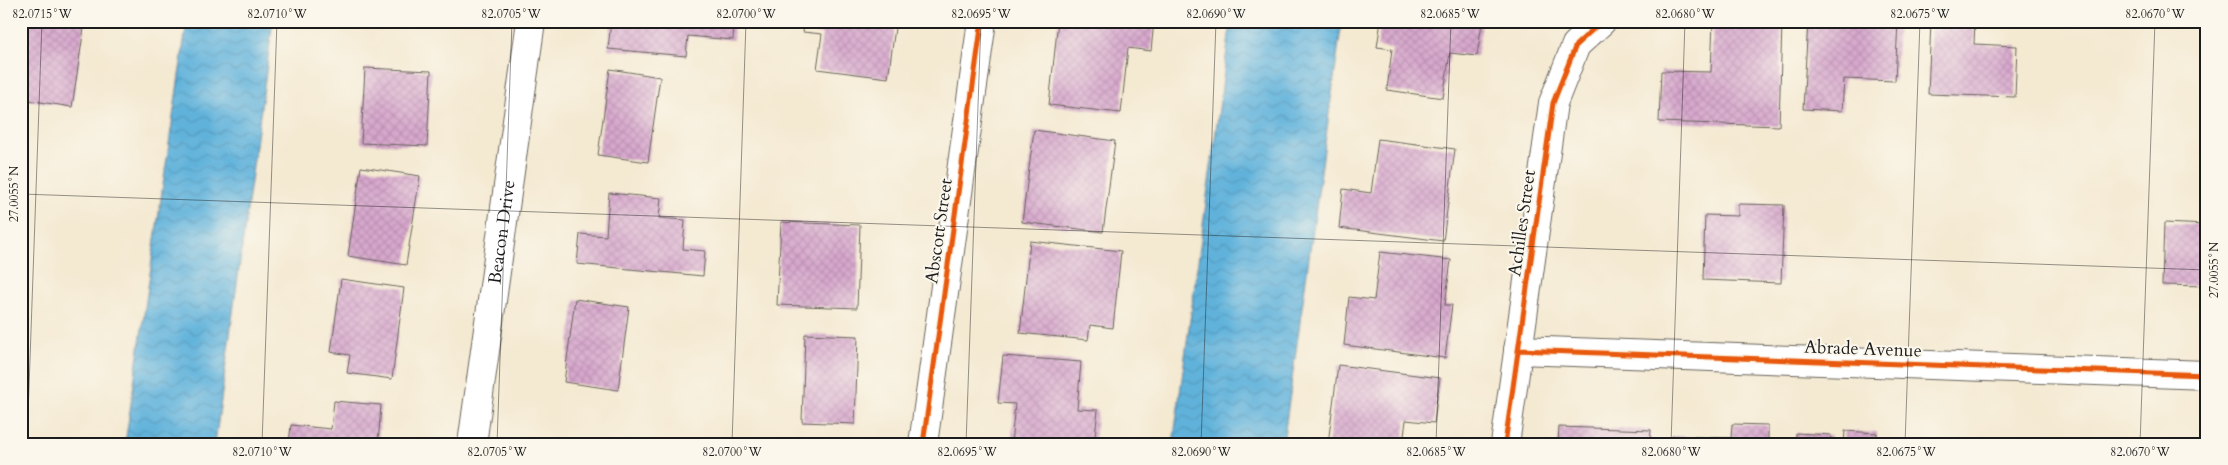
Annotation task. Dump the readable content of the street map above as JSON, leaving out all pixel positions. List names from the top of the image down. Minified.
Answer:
{"streets":{"street":["Achilles Street","Abscott Street","Beacon Drive","Abrade Avenue"]},"crossings":[["Achilles Street","Abrade Avenue"]],"coordinates":["82.0715°W","82.0710°W","82.0705°W","82.0700°W","82.0695°W","82.0690°W","82.0685°W","82.0680°W","82.0675°W","82.0670°W","27.0055°N"]}
